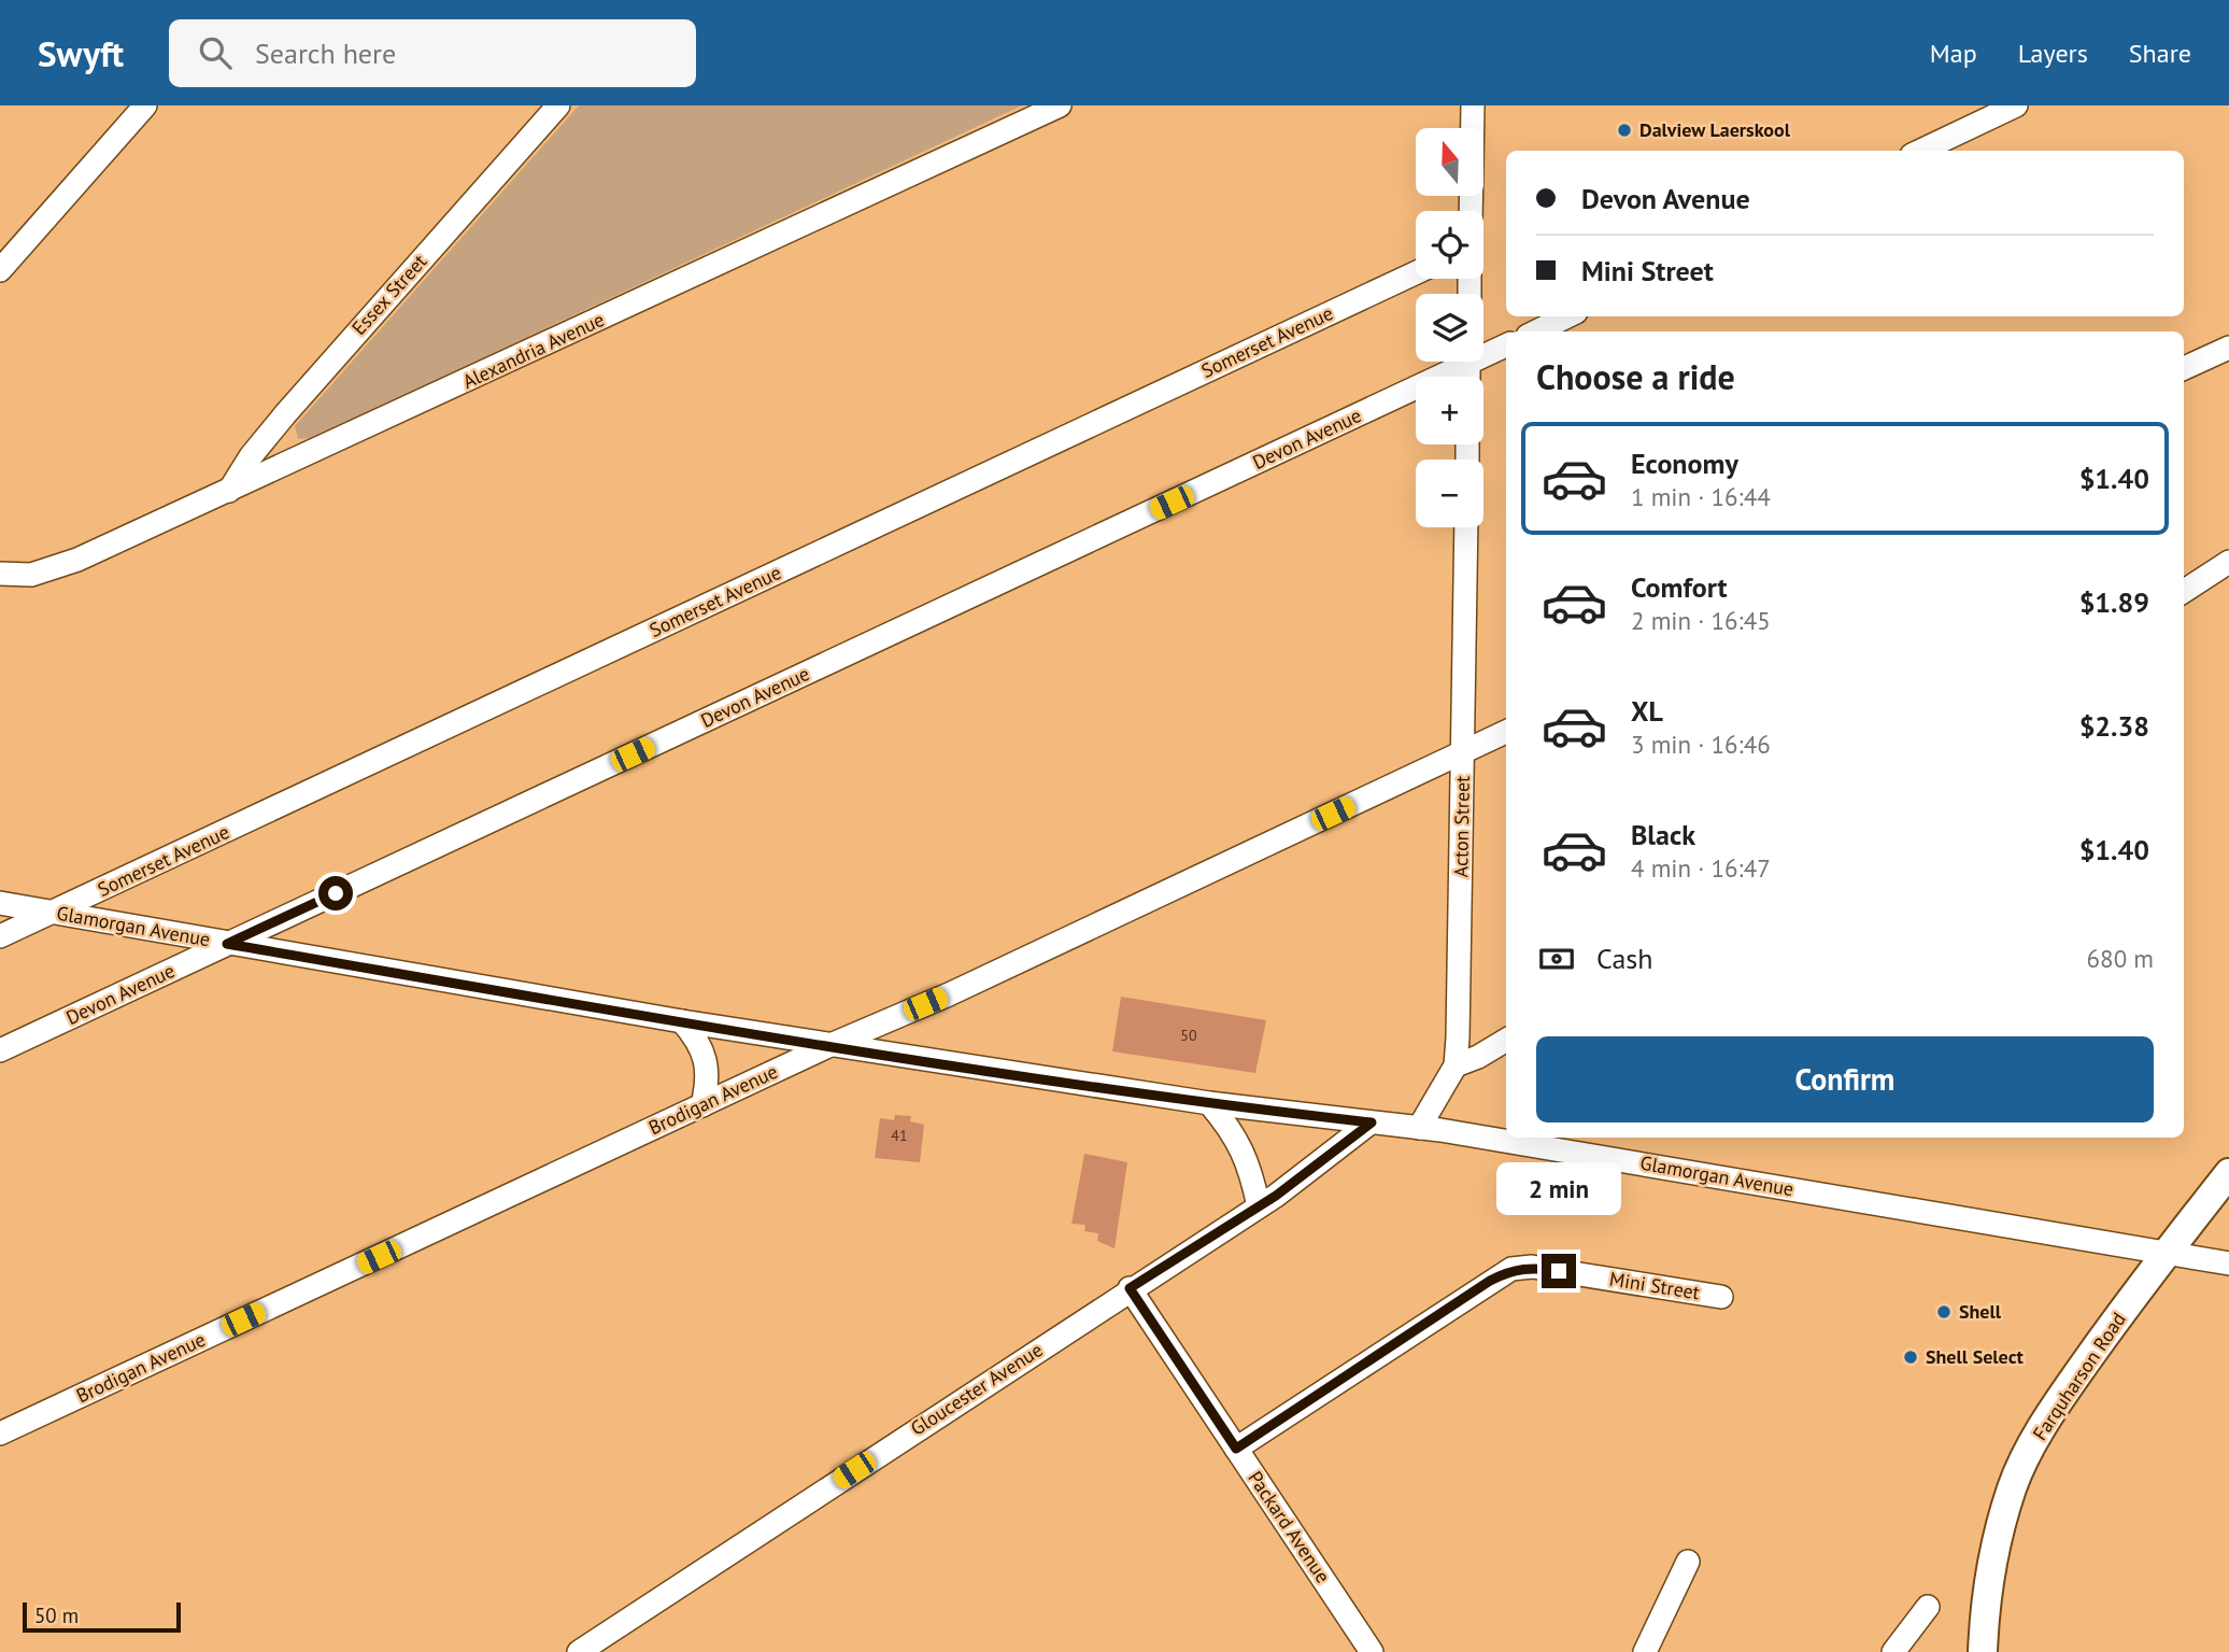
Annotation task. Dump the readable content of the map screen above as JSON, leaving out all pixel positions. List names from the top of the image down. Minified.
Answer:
{"streets":{"main road":["Farquharson Road"],"street":["Essex Street","Somerset Avenue","Alexandria Avenue","Devon Avenue","Acton Street","Glamorgan Avenue","Brodigan Avenue","Mini Street","Gloucester Avenue","Packard Avenue"]},"crossings":[["Essex Street","Alexandria Avenue"],["Somerset Avenue","Glamorgan Avenue"],["Devon Avenue","Glamorgan Avenue"],["Acton Street","Glamorgan Avenue"],["Acton Street","Brodigan Avenue"],["Glamorgan Avenue","Brodigan Avenue"],["Glamorgan Avenue","Farquharson Road"],["Glamorgan Avenue","Gloucester Avenue"],["Mini Street","Packard Avenue"],["Gloucester Avenue","Packard Avenue"]],"places":["Dalview Laerskool","Shell","Shell Select"],"house_numbers":["50","41"],"scale_bar":"50 m","north":"top","page":{"header":"Swyft","search":"Search here","nav":["Map","Layers","Share"],"map_buttons":["+","−"],"banner":["Devon Avenue","Mini Street"],"heading":"Choose a ride","list":[{"name":"Economy","note":"1 min · 16:44","value":"$1.40"},{"name":"Comfort","note":"2 min · 16:45","value":"$1.89"},{"name":"XL","note":"3 min · 16:46","value":"$2.38"},{"name":"Black","note":"4 min · 16:47","value":"$1.40"}],"pay":["Cash","680 m"],"buttons":"Confirm","bubble":"2 min","scale":"50 m"}}
